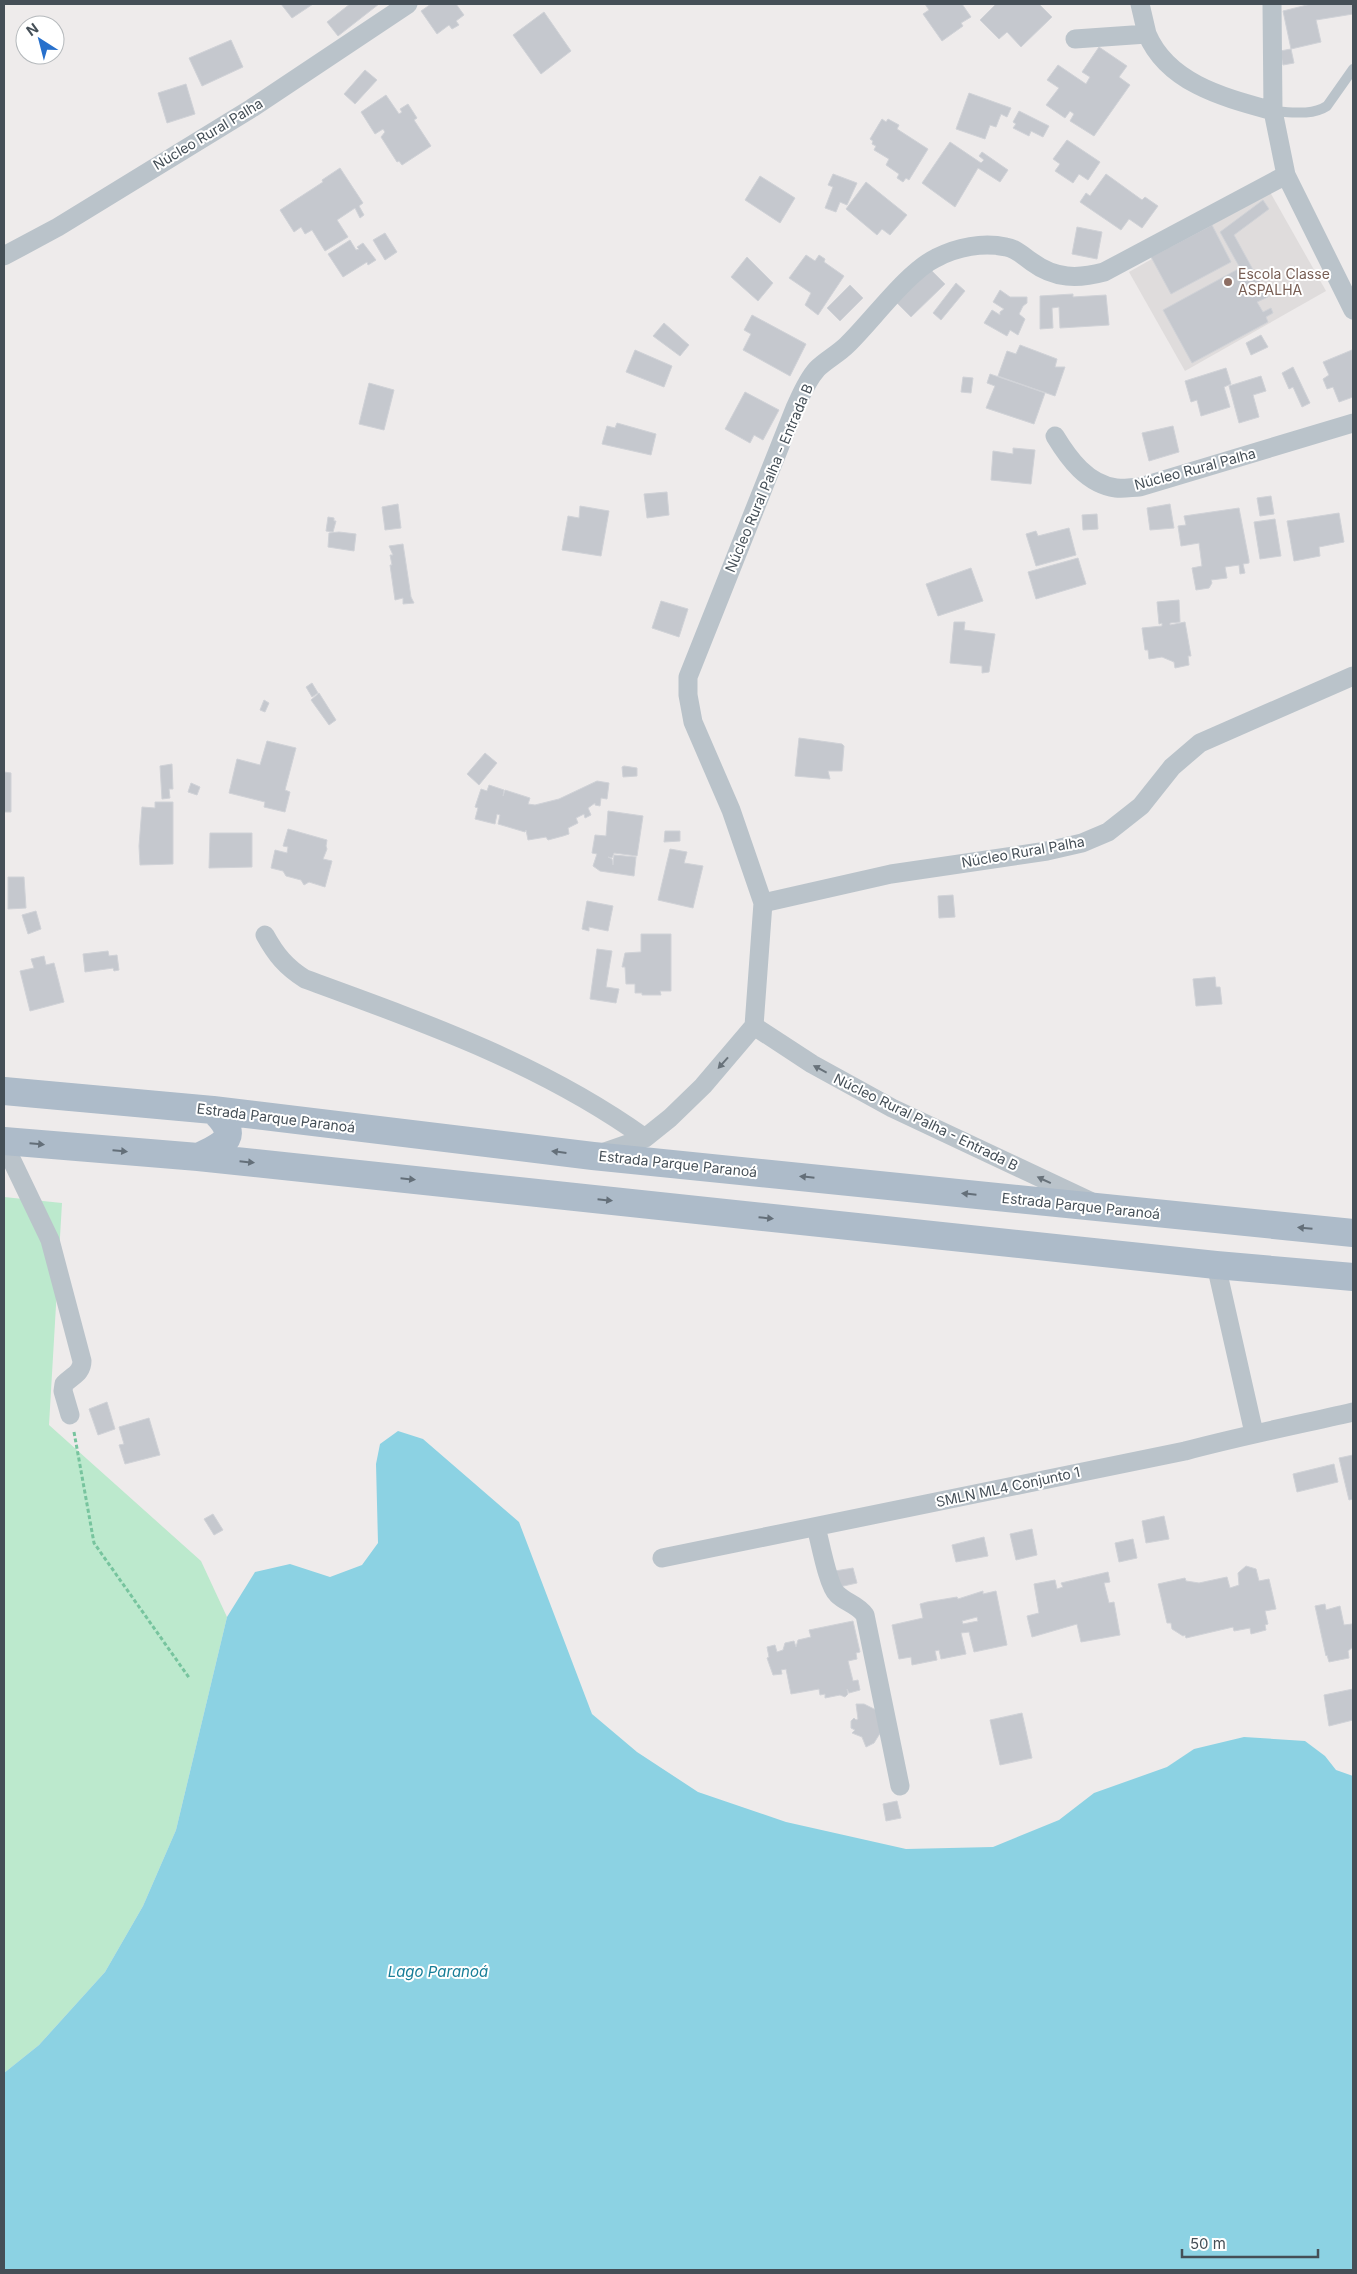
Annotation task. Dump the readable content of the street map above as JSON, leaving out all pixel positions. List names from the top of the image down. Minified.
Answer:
{"streets":{"main road":["Estrada Parque Paranoá"],"street":["Núcleo Rural Palha","Núcleo Rural Palha - Entrada B","SMLN ML4 Conjunto 1"]},"crossings":[["Núcleo Rural Palha","Núcleo Rural Palha - Entrada B"],["Núcleo Rural Palha - Entrada B","Estrada Parque Paranoá"]],"water":["Lago Paranoá"],"places":["Escola Classe ASPALHA"],"scale_bar":"50 m","north":"top left"}
